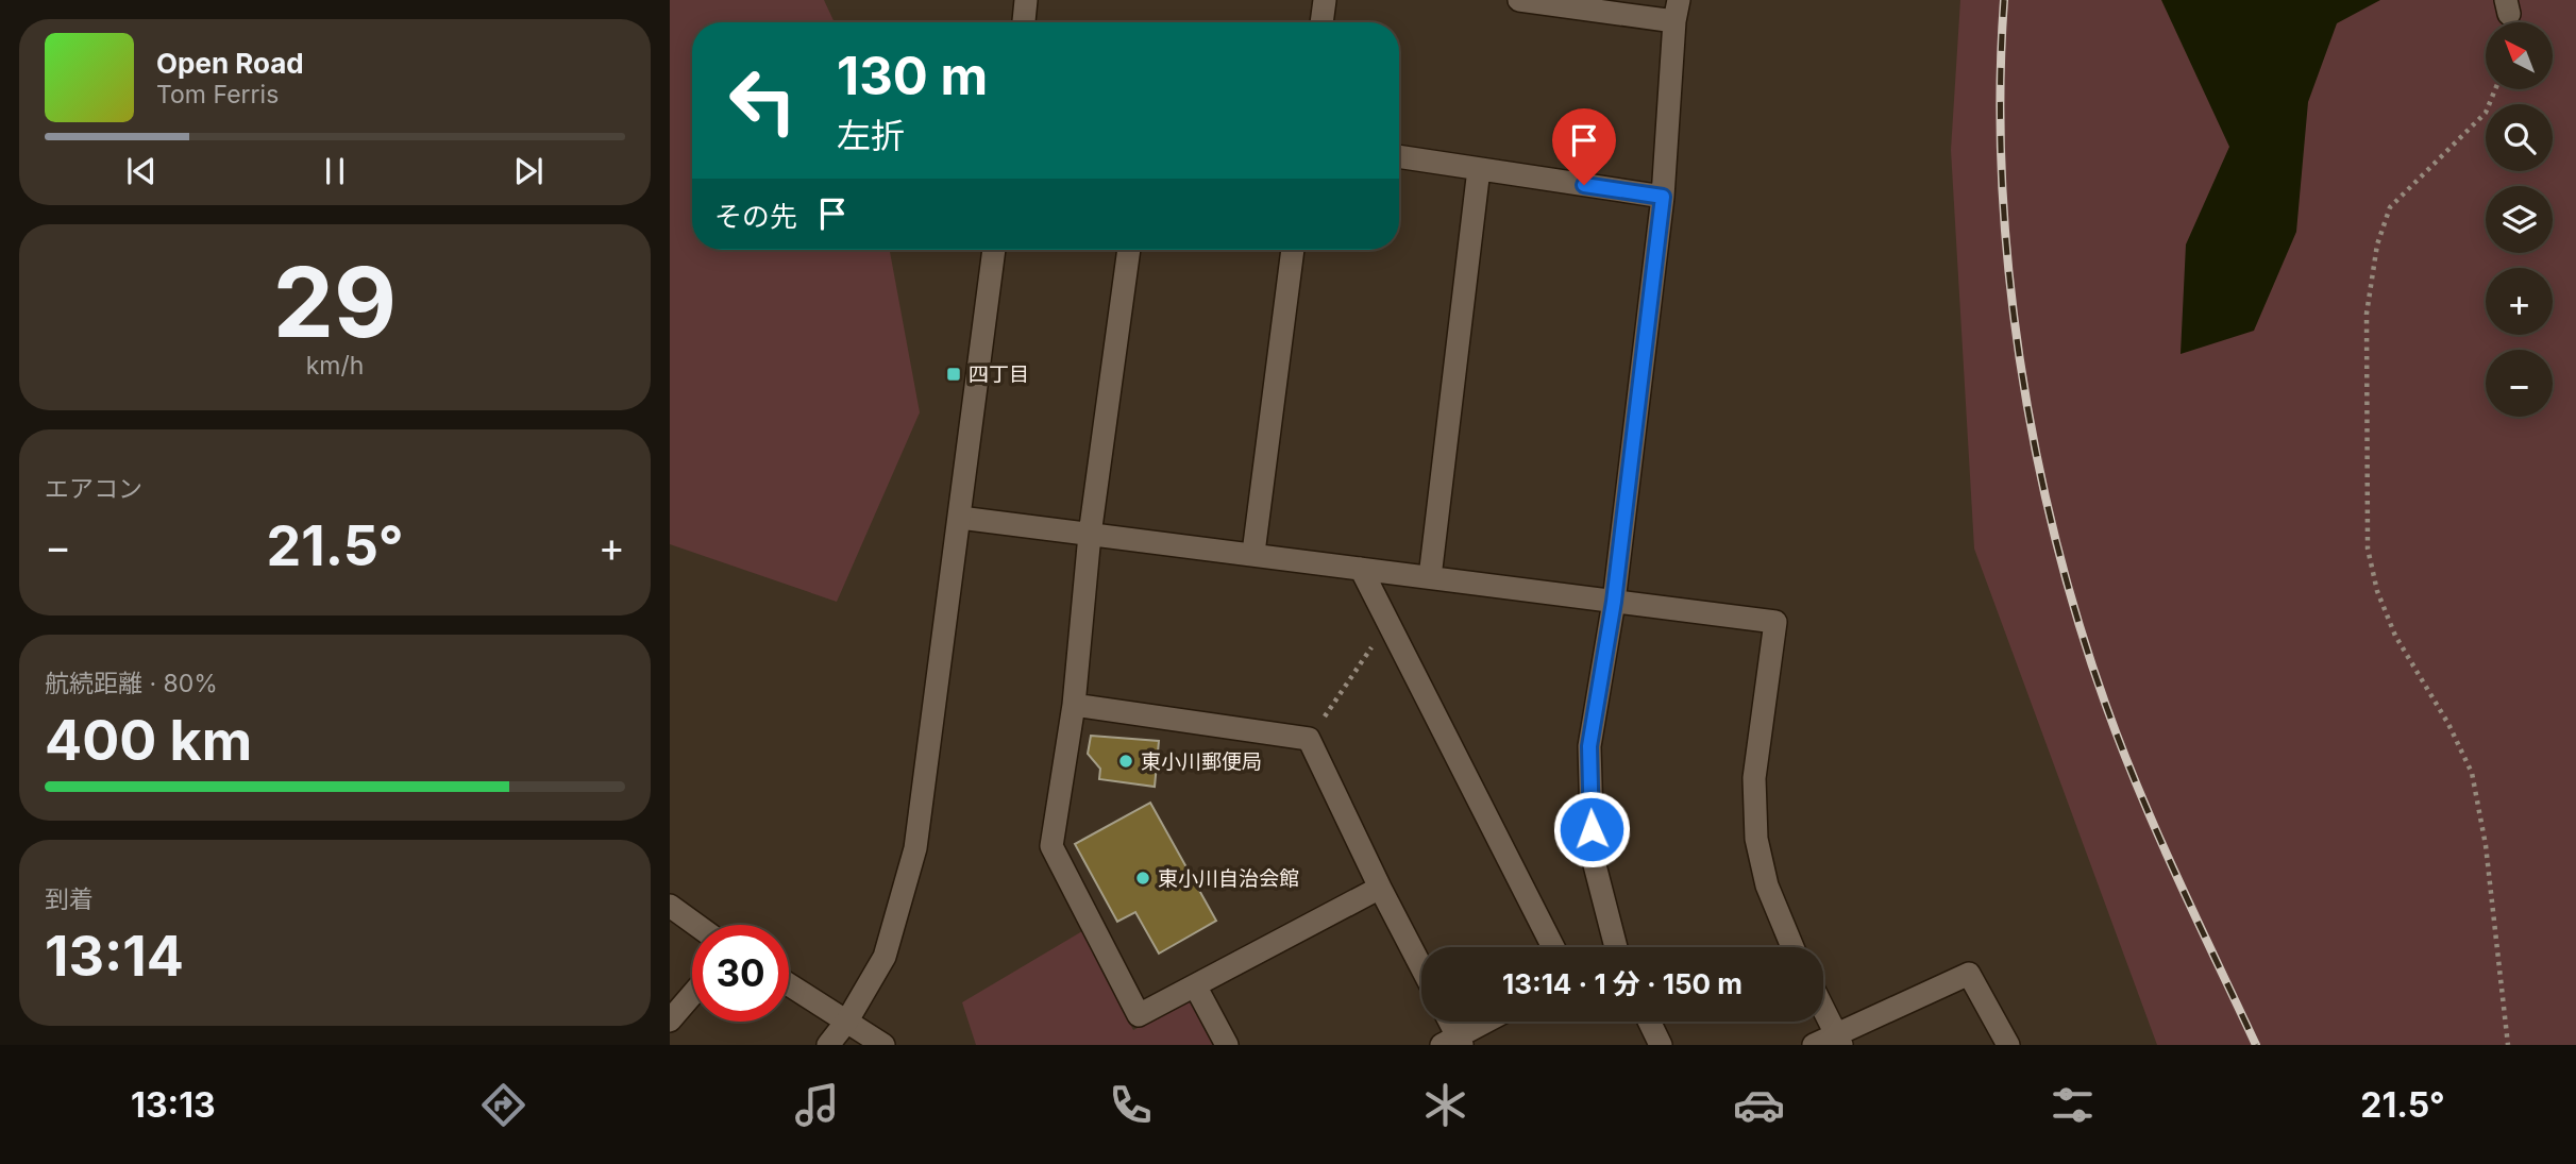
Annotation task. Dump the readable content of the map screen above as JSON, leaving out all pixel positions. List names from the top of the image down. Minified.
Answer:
{"places":{"transit":["四丁目"],"other":["東小川郵便局","東小川自治会館"]},"north":"top left","page":{"map_buttons":["+","−"],"turn":["130 m","左折"],"song":["Open Road","Tom Ferris"],"then":"その先","tile":[["29","km/h"],"エアコン",["航続距離 · 80%","400 km"],["到着","13:14"]],"heat":["−","21.5°","+"],"limit":"30","trip":"13:14 · 1 分 · 150 m","tabs":["13:13","21.5°"]}}
